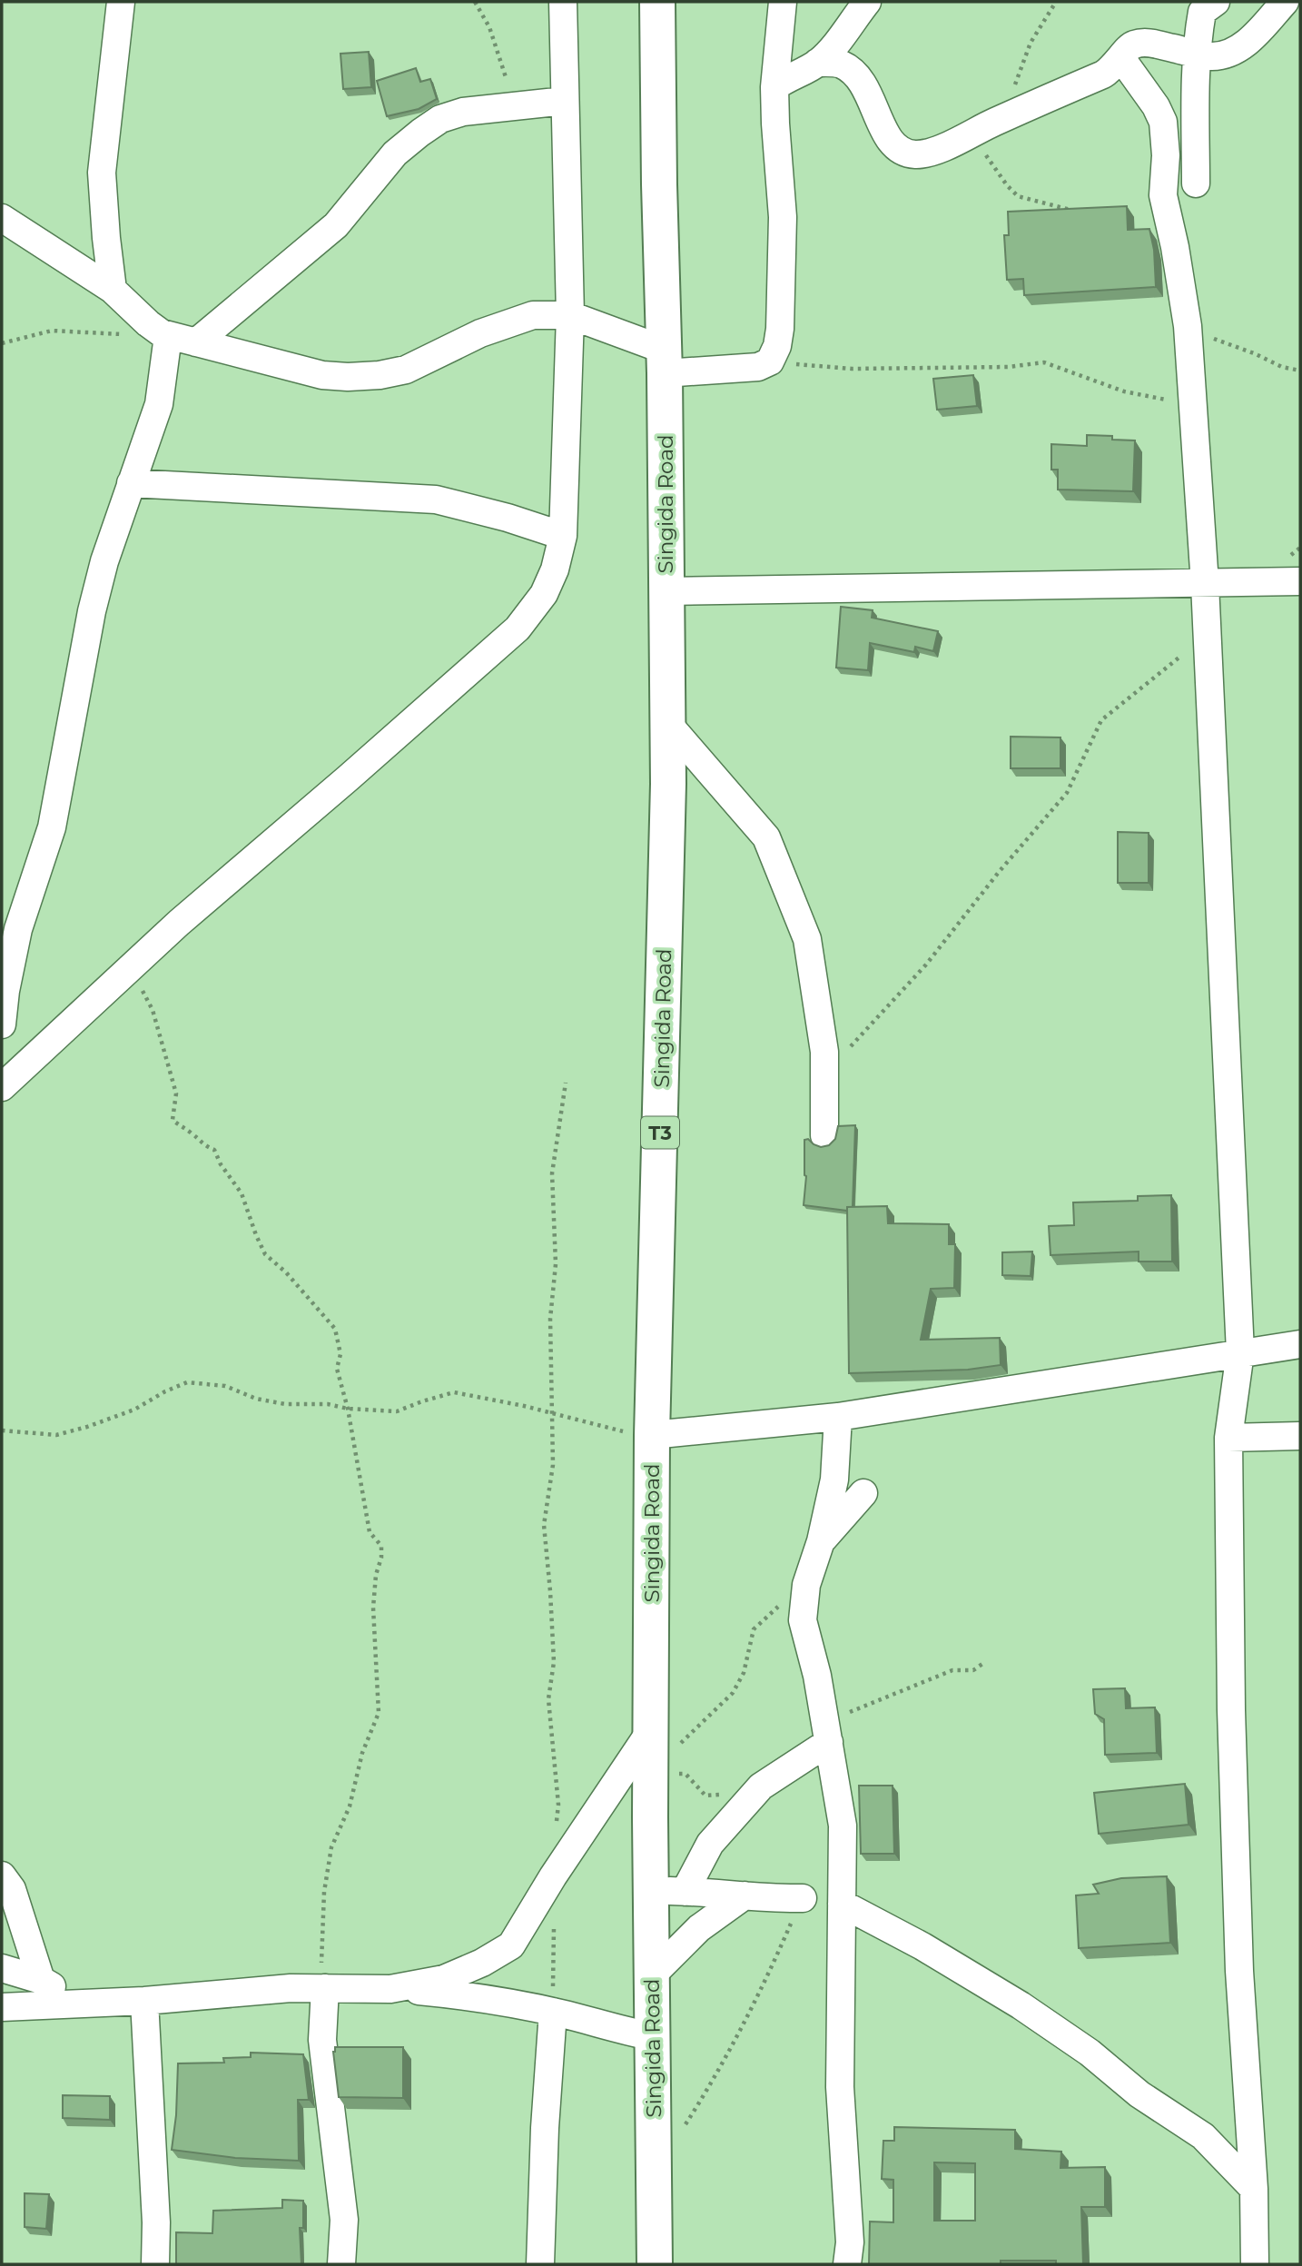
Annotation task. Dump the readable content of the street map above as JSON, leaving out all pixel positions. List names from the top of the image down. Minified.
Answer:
{"streets":{"highway":["Singida Road","T3"]}}
